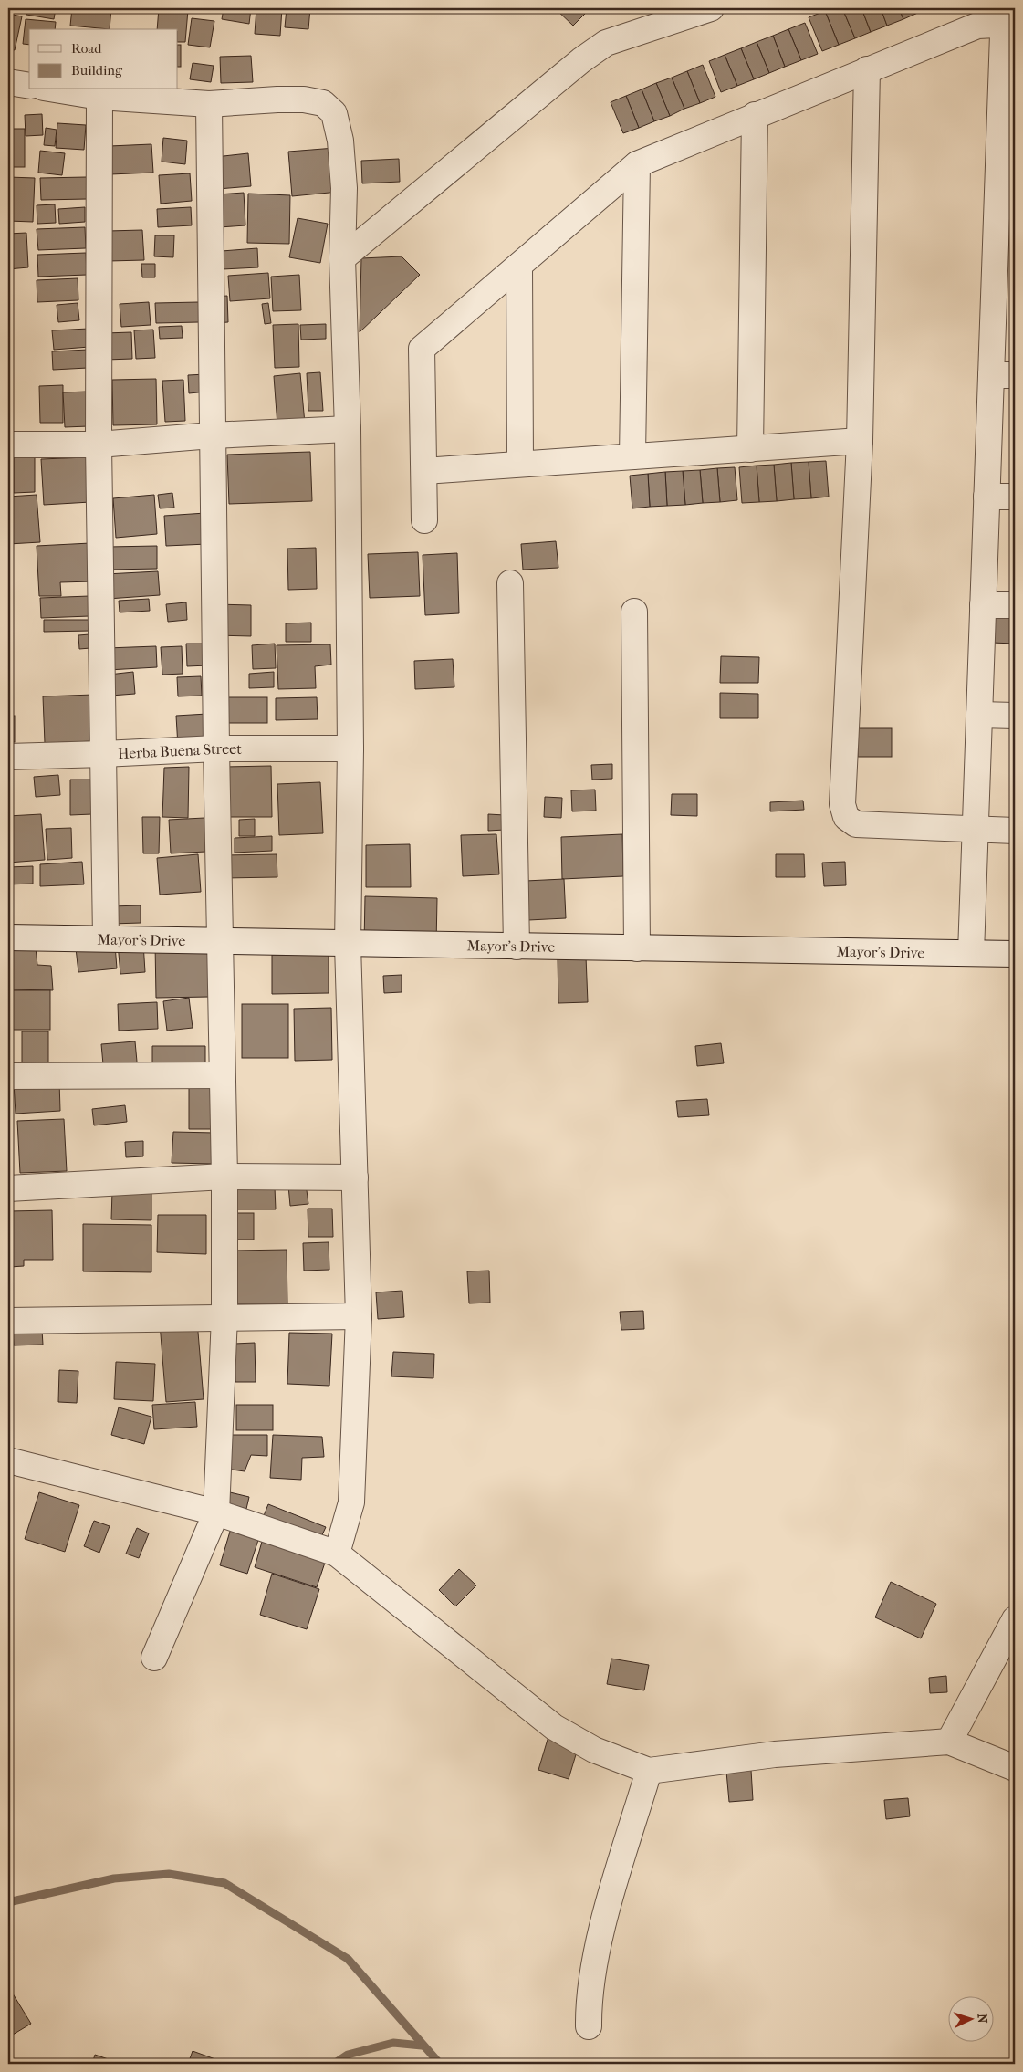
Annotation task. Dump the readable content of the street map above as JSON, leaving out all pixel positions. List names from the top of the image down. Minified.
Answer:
{"streets":{"street":["Herba Buena Street","Mayor's Drive"]},"legend":["Road","Building"],"north":"right"}
